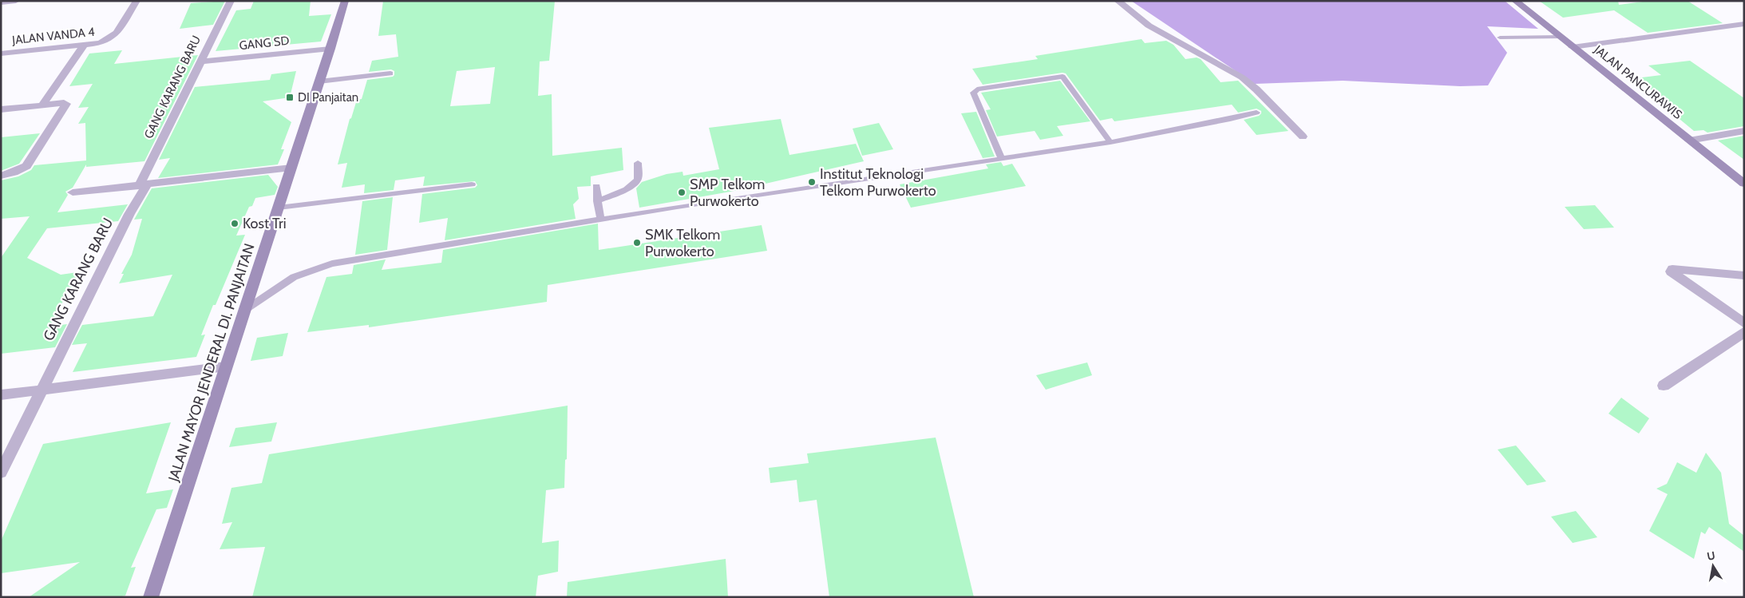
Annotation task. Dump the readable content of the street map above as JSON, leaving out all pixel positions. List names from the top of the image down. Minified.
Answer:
{"streets":{"street":["JALAN VANDA 4","GANG SD","JALAN PANCURAWIS","GANG KARANG BARU","JALAN MAYOR JENDERAL DI. PANJAITAN"]},"crossings":[["GANG SD","GANG KARANG BARU"],["GANG SD","JALAN MAYOR JENDERAL DI. PANJAITAN"]],"places":{"transit":["DI Panjaitan"],"other":["Institut Teknologi Telkom Purwokerto","SMP Telkom Purwokerto","Kost Tri","SMK Telkom Purwokerto"]},"north":"top"}
